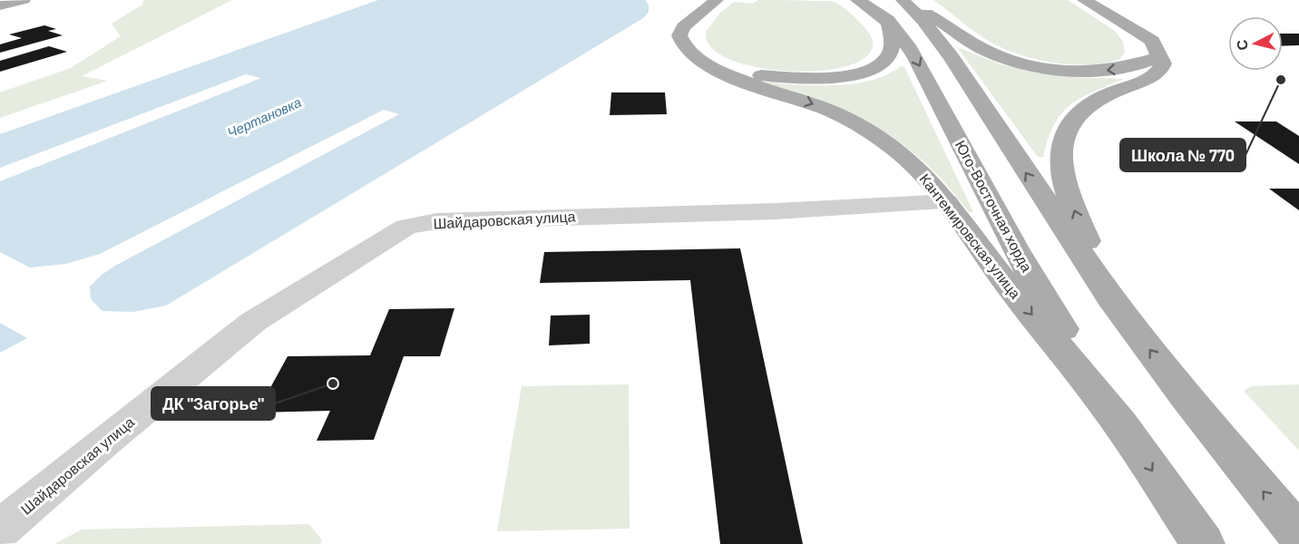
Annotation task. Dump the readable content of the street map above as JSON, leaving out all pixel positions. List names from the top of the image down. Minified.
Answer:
{"streets":{"main road":["Юго-Восточная хорда","Кантемировская улица"],"street":["Шайдаровская улица"]},"crossings":[["Юго-Восточная хорда","Кантемировская улица"],["Шайдаровская улица","Кантемировская улица"]],"one_way":["Кантемировская улица"],"water":["Чертановка"],"places":["Школа № 770","ДК \"Загорье\""],"north":"left"}
